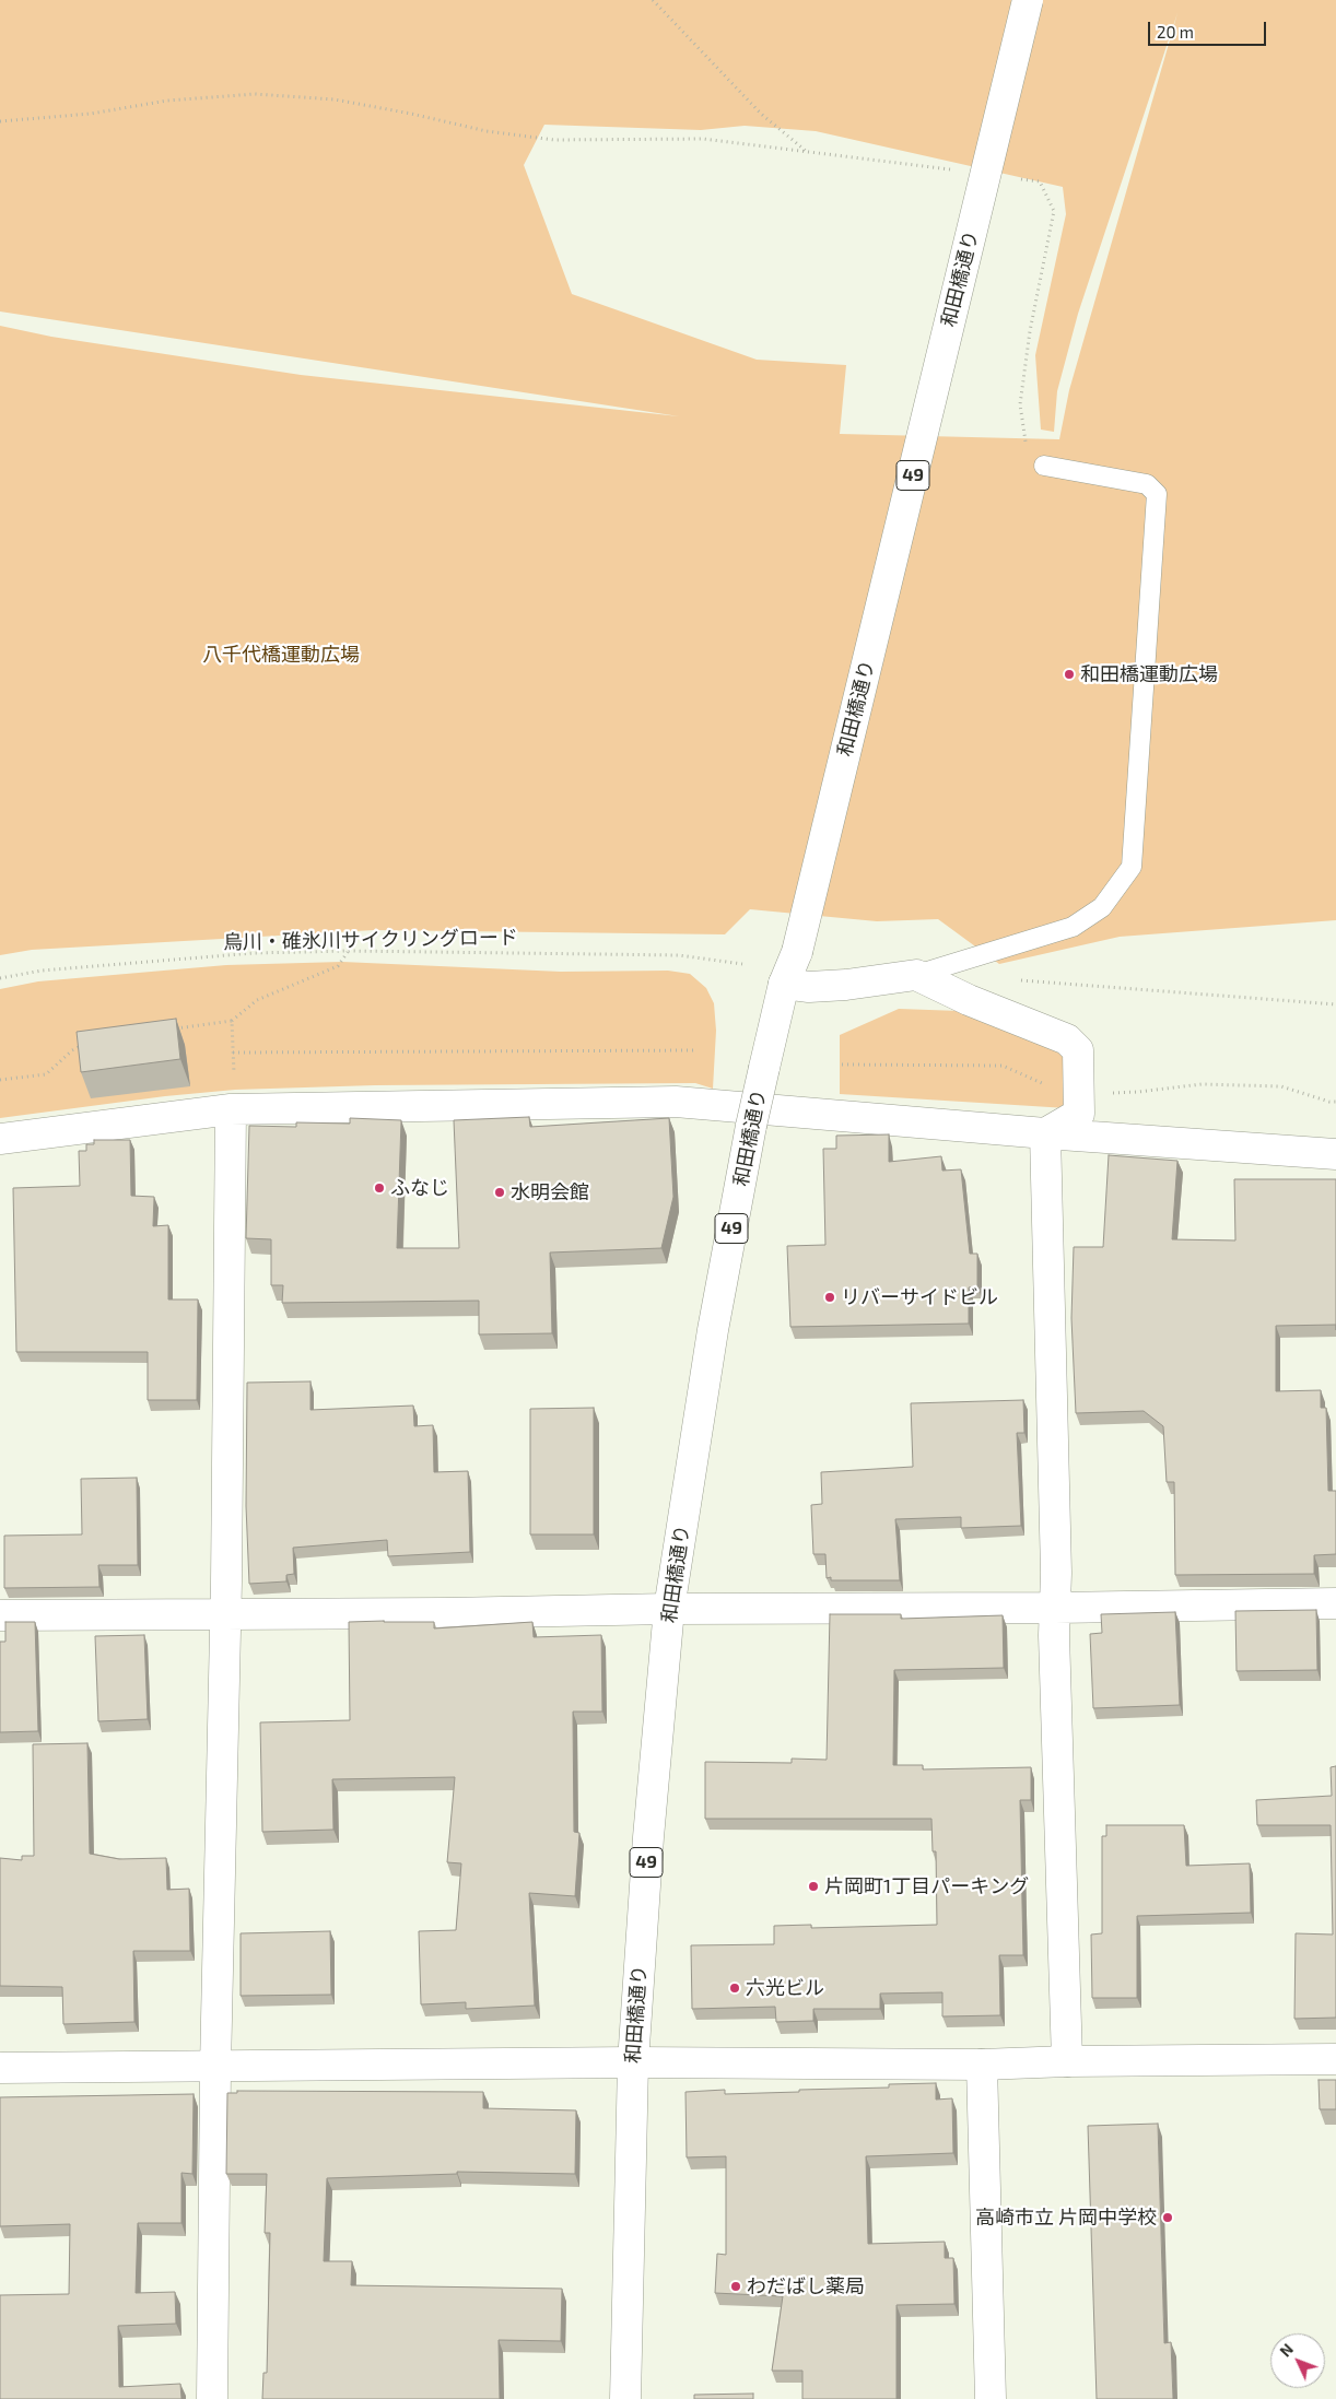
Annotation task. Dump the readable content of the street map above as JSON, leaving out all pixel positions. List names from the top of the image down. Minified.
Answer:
{"streets":{"street":["和田橋通り","49"],"path":["烏川・碓氷川サイクリングロード"]},"parks":["八千代橋運動広場"],"places":["和田橋運動広場","ふなじ","水明会館","リバーサイドビル","片岡町1丁目パーキング","六光ビル","高崎市立 片岡中学校","わだばし薬局"],"scale_bar":"20 m","north":"top left"}
